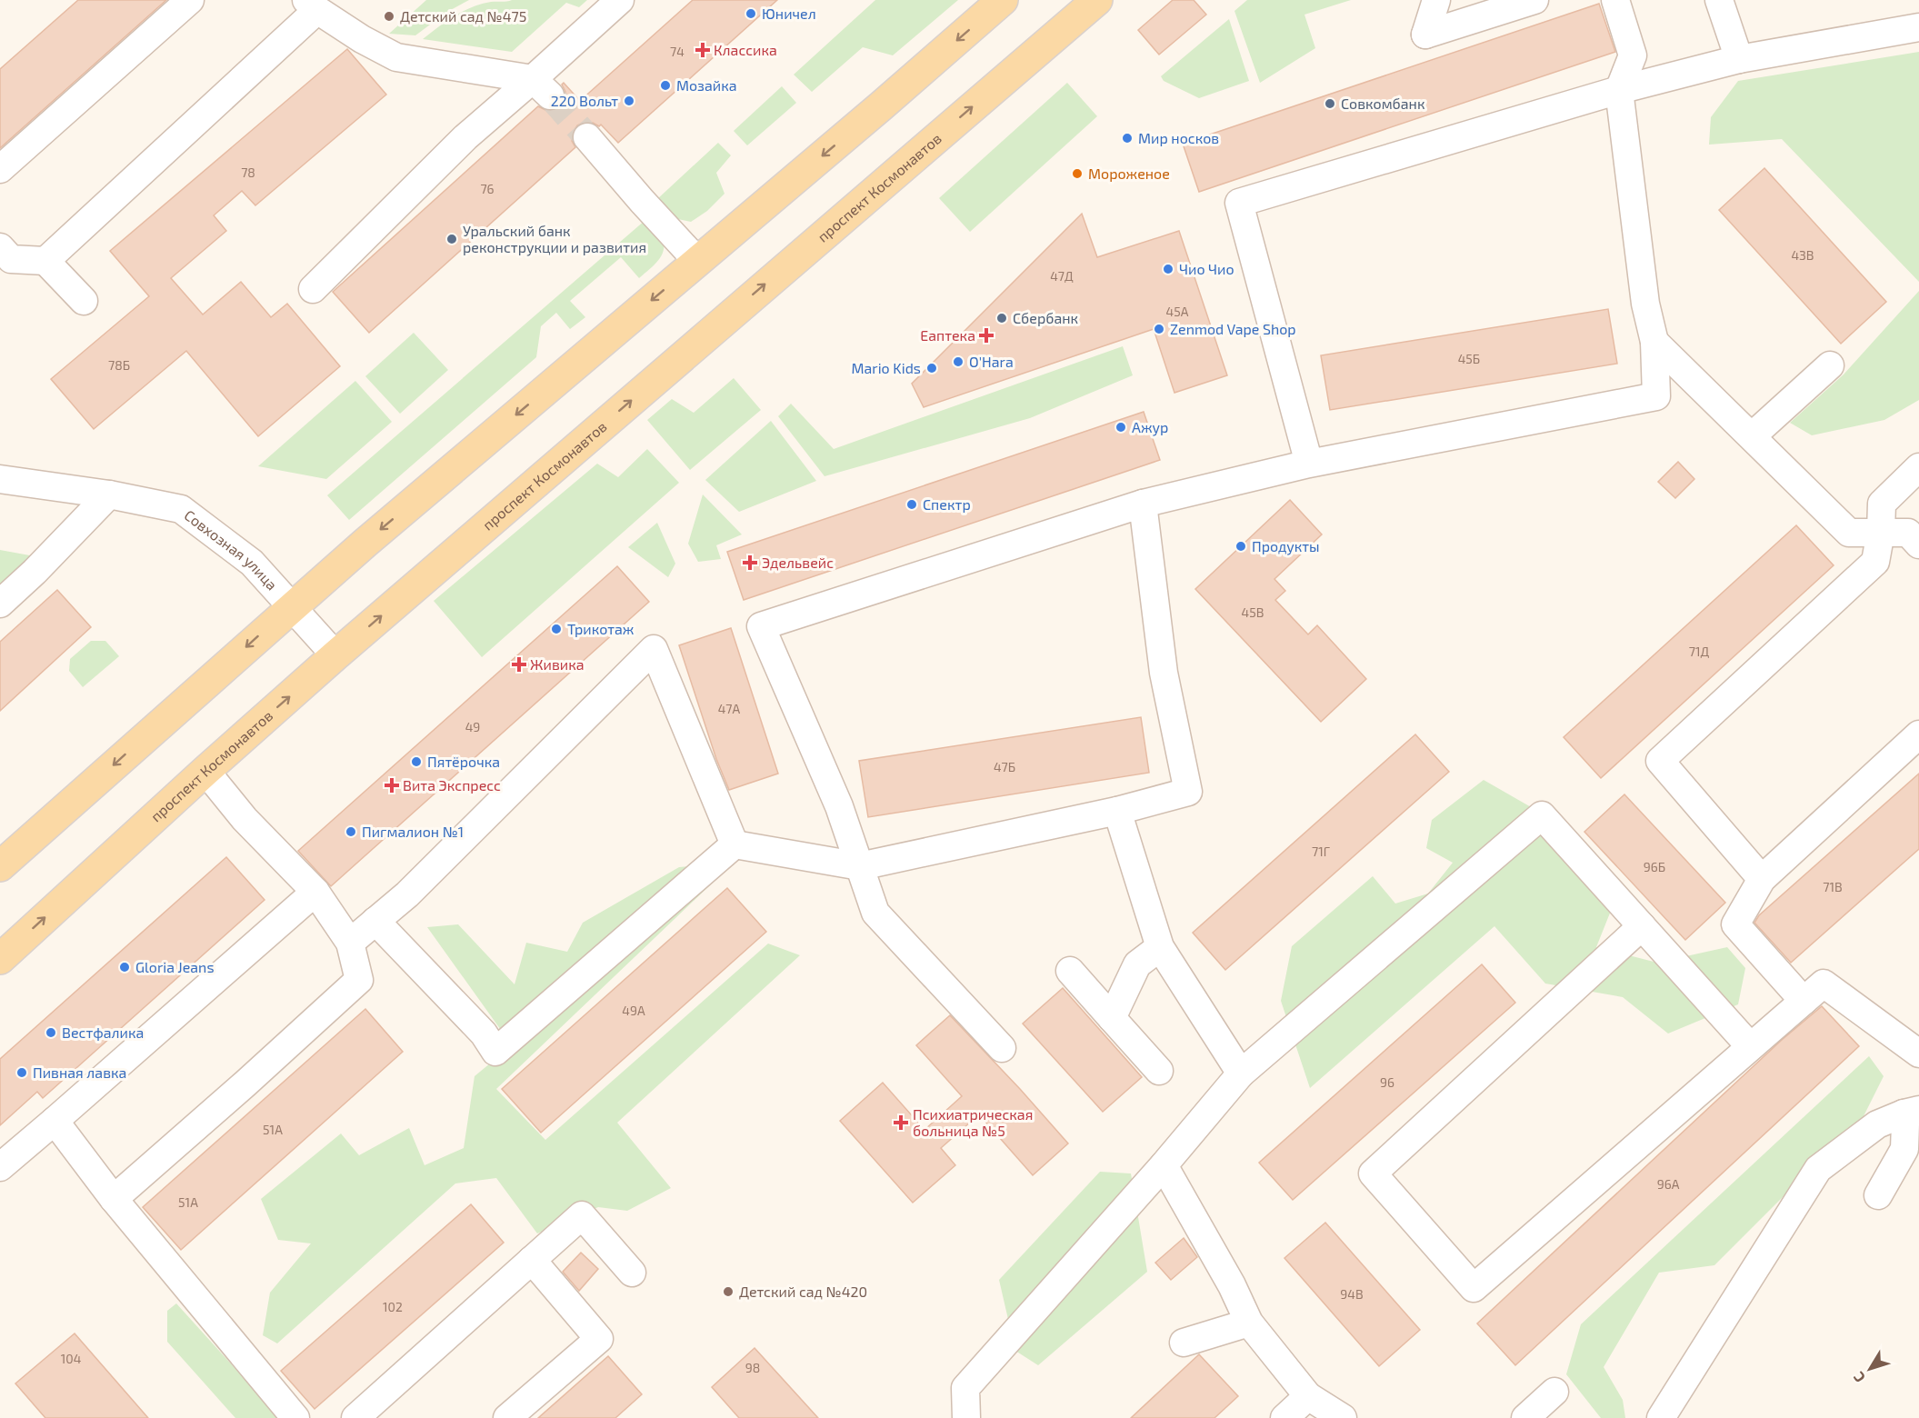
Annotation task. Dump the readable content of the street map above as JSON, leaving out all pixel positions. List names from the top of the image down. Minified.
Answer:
{"streets":{"main road":["проспект Космонавтов"],"street":["Совхозная улица"]},"crossings":[["проспект Космонавтов","Совхозная улица"]],"places":{"other":["Юничел","Детский сад №475","Мозайка","220 Вольт","Совкомбанк","Мир носков","Мороженое","Уральский банк реконструкции и развития","Чио Чио","Сбербанк","Zenmod Vape Shop","O'Hara","Mario Kids","Ажур","Спектр","Продукты","Трикотаж","Пятёрочка","Пигмалион №1","Gloria Jeans","Вестфалика","Пивная лавка","Детский сад №420"],"health":["Классика","Еаптека","Эдельвейс","Живика","Вита Экспресс","Психиатрическая больница №5"]},"house_numbers":["74","78","76","43В","47Д","45А","45Б","78Б","45В","71Д","47А","49","47Б","71Г","96Б","71В","49А","96","51А","96А","51А","94В","102","104","98"],"north":"bottom left"}
